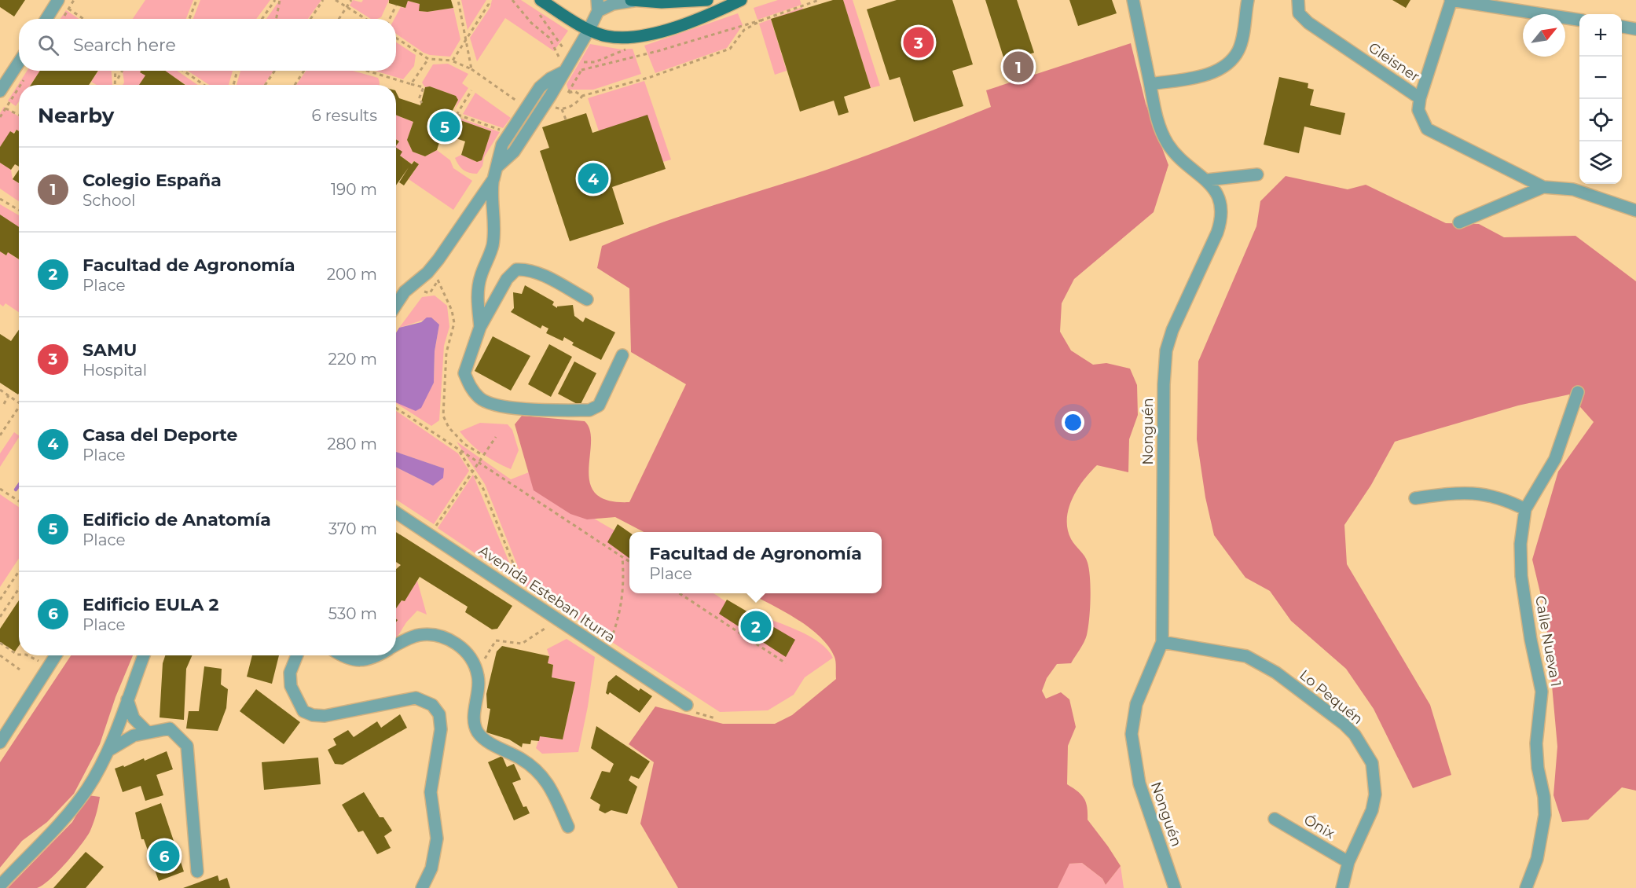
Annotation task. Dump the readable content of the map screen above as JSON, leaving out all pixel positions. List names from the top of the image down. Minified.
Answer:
{"streets":{"street":["Gleisner","Nonguén","Avenida Esteban Iturra","Calle Nueva 1","Lo Pequén","Ónix"]},"crossings":[["Nonguén","Lo Pequén"],["Lo Pequén","Ónix"]],"north":"top right","page":{"map_buttons":["+","−"],"search":"Search here","pins":["3","1","5","4","2","6"],"heading":["Nearby","6 results"],"list":[{"mark":"1","name":"Colegio España","note":"School","value":"190 m"},{"mark":"2","name":"Facultad de Agronomía","note":"Place","value":"200 m"},{"mark":"3","name":"SAMU","note":"Hospital","value":"220 m"},{"mark":"4","name":"Casa del Deporte","note":"Place","value":"280 m"},{"mark":"5","name":"Edificio de Anatomía","note":"Place","value":"370 m"},{"mark":"6","name":"Edificio EULA 2","note":"Place","value":"530 m"}],"popup":["Facultad de Agronomía","Place"]}}
